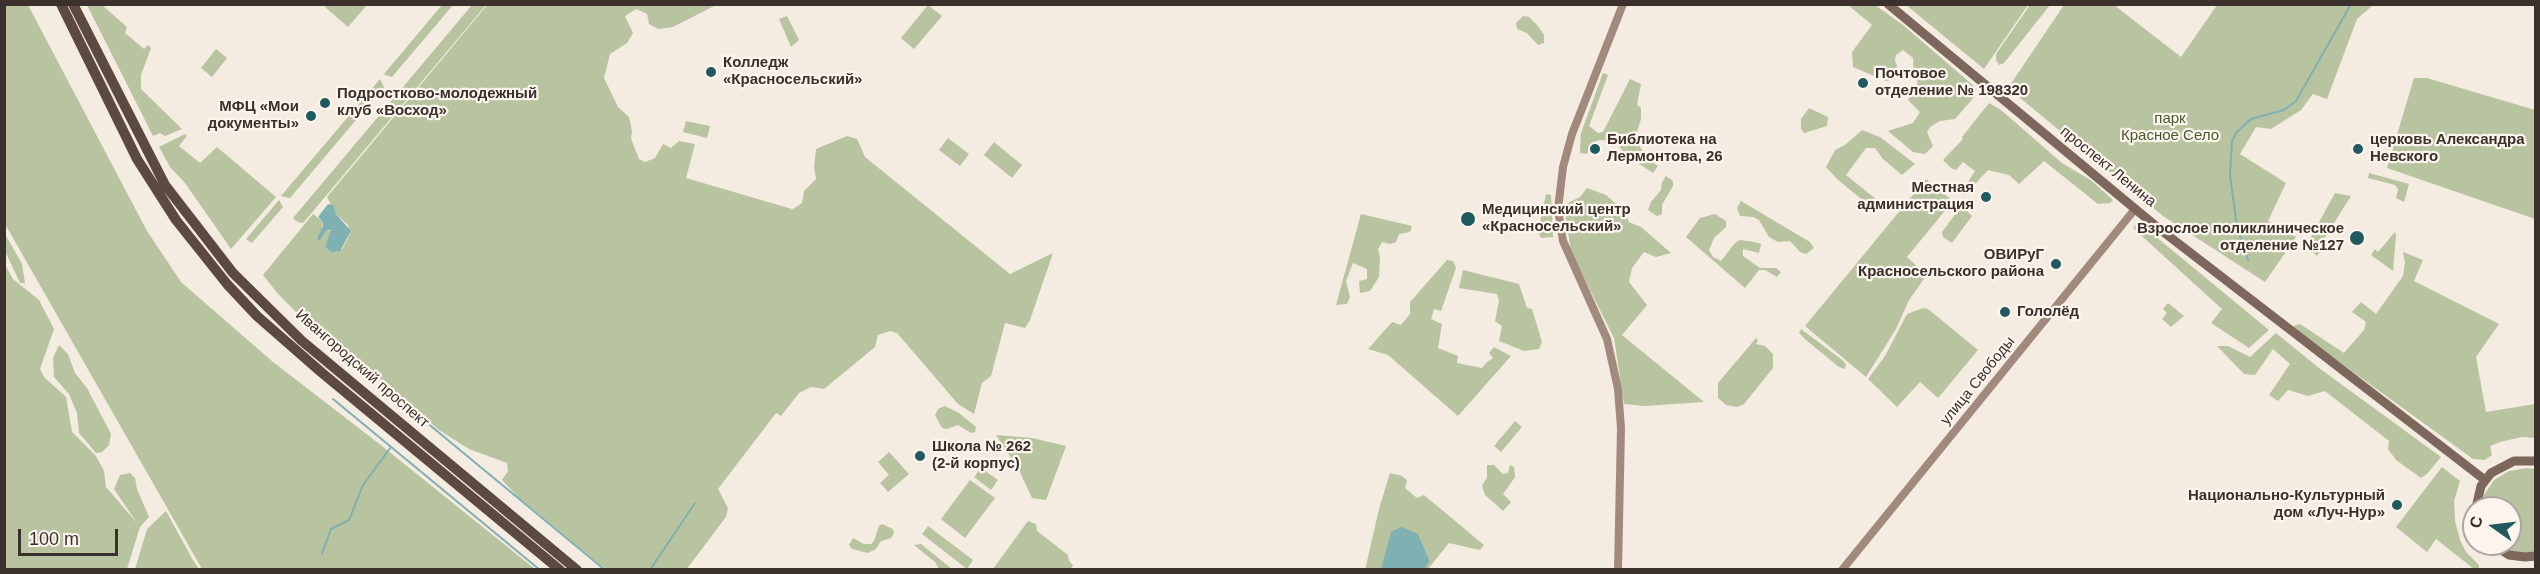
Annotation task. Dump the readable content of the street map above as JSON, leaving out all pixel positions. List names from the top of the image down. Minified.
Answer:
{"streets":{"highway":["Ивангородский проспект"],"main road":["проспект Ленина","улица Свободы"]},"crossings":[["проспект Ленина","улица Свободы"]],"parks":["парк Красное Село"],"places":["Колледж «Красносельский»","Почтовое отделение № 198320","Подростково-молодежный клуб «Восход»","МФЦ «Мои документы»","Библиотека на Лермонтова, 26","церковь Александра Невского","Местная администрация","Медицинский центр «Красносельский»","Взрослое поликлиническое отделение №127","ОВИРуГ Красносельского района","Гололёд","Школа № 262 (2-й корпус)","Национально-Культурный дом «Луч-Нур»"],"scale_bar":"100 m","north":"left"}
